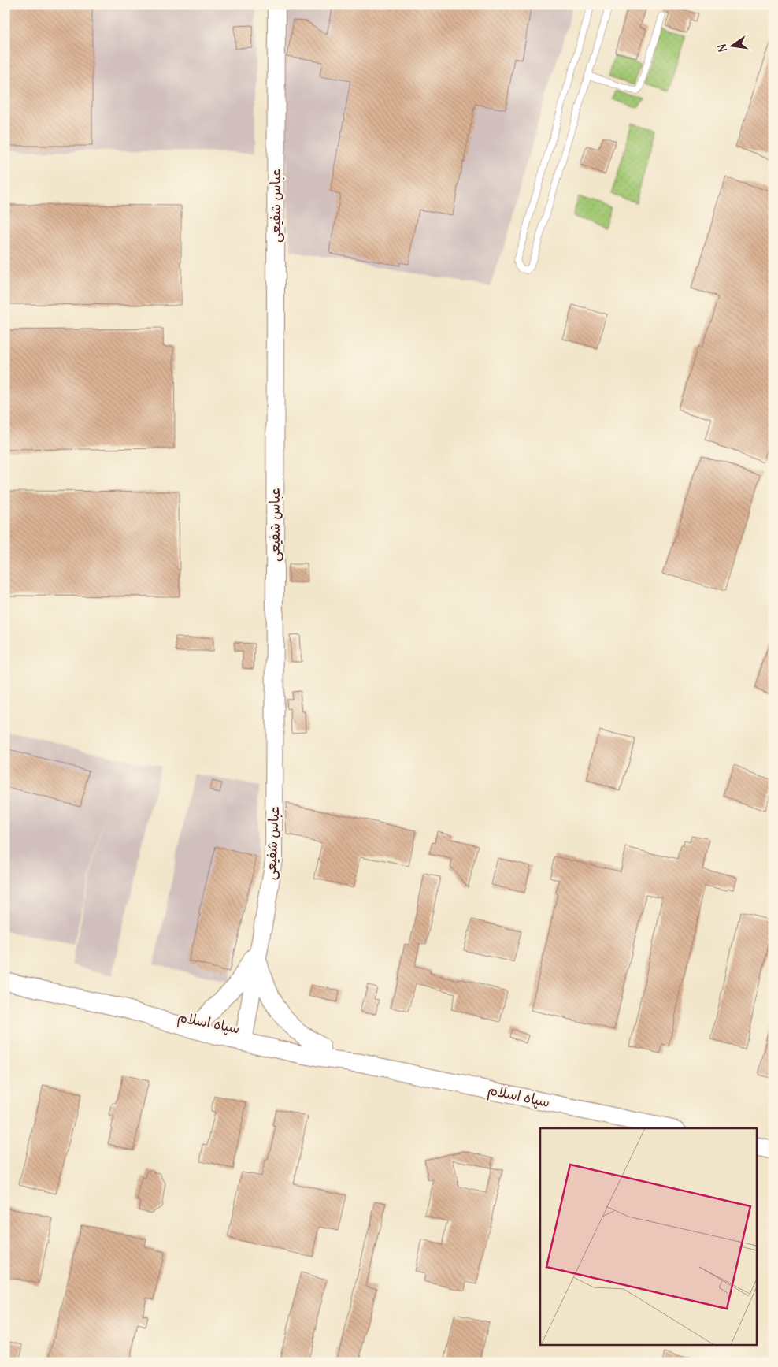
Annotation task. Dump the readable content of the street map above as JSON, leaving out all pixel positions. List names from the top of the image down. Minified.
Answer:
{"streets":{"main road":["عباس شفیعی","سپاه اسلام"]},"crossings":[["عباس شفیعی","سپاه اسلام"]],"north":"left"}
